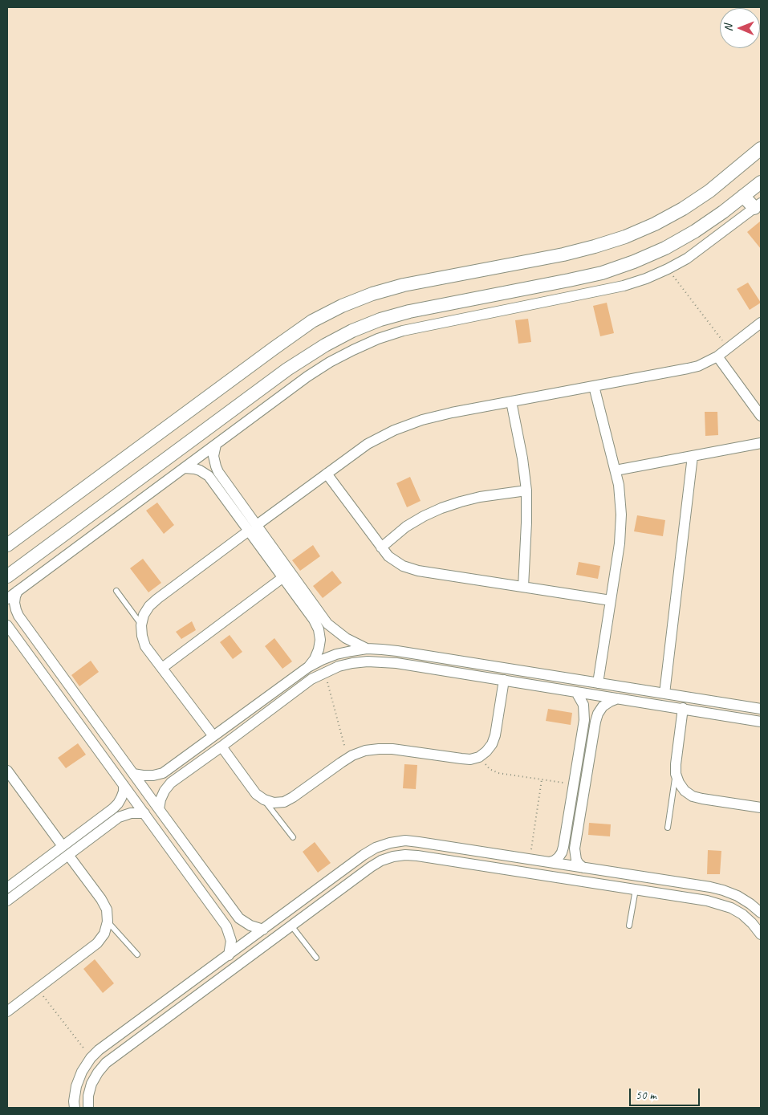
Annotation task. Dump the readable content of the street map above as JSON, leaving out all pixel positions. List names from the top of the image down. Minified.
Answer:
{"scale_bar":"50 m","north":"left"}
